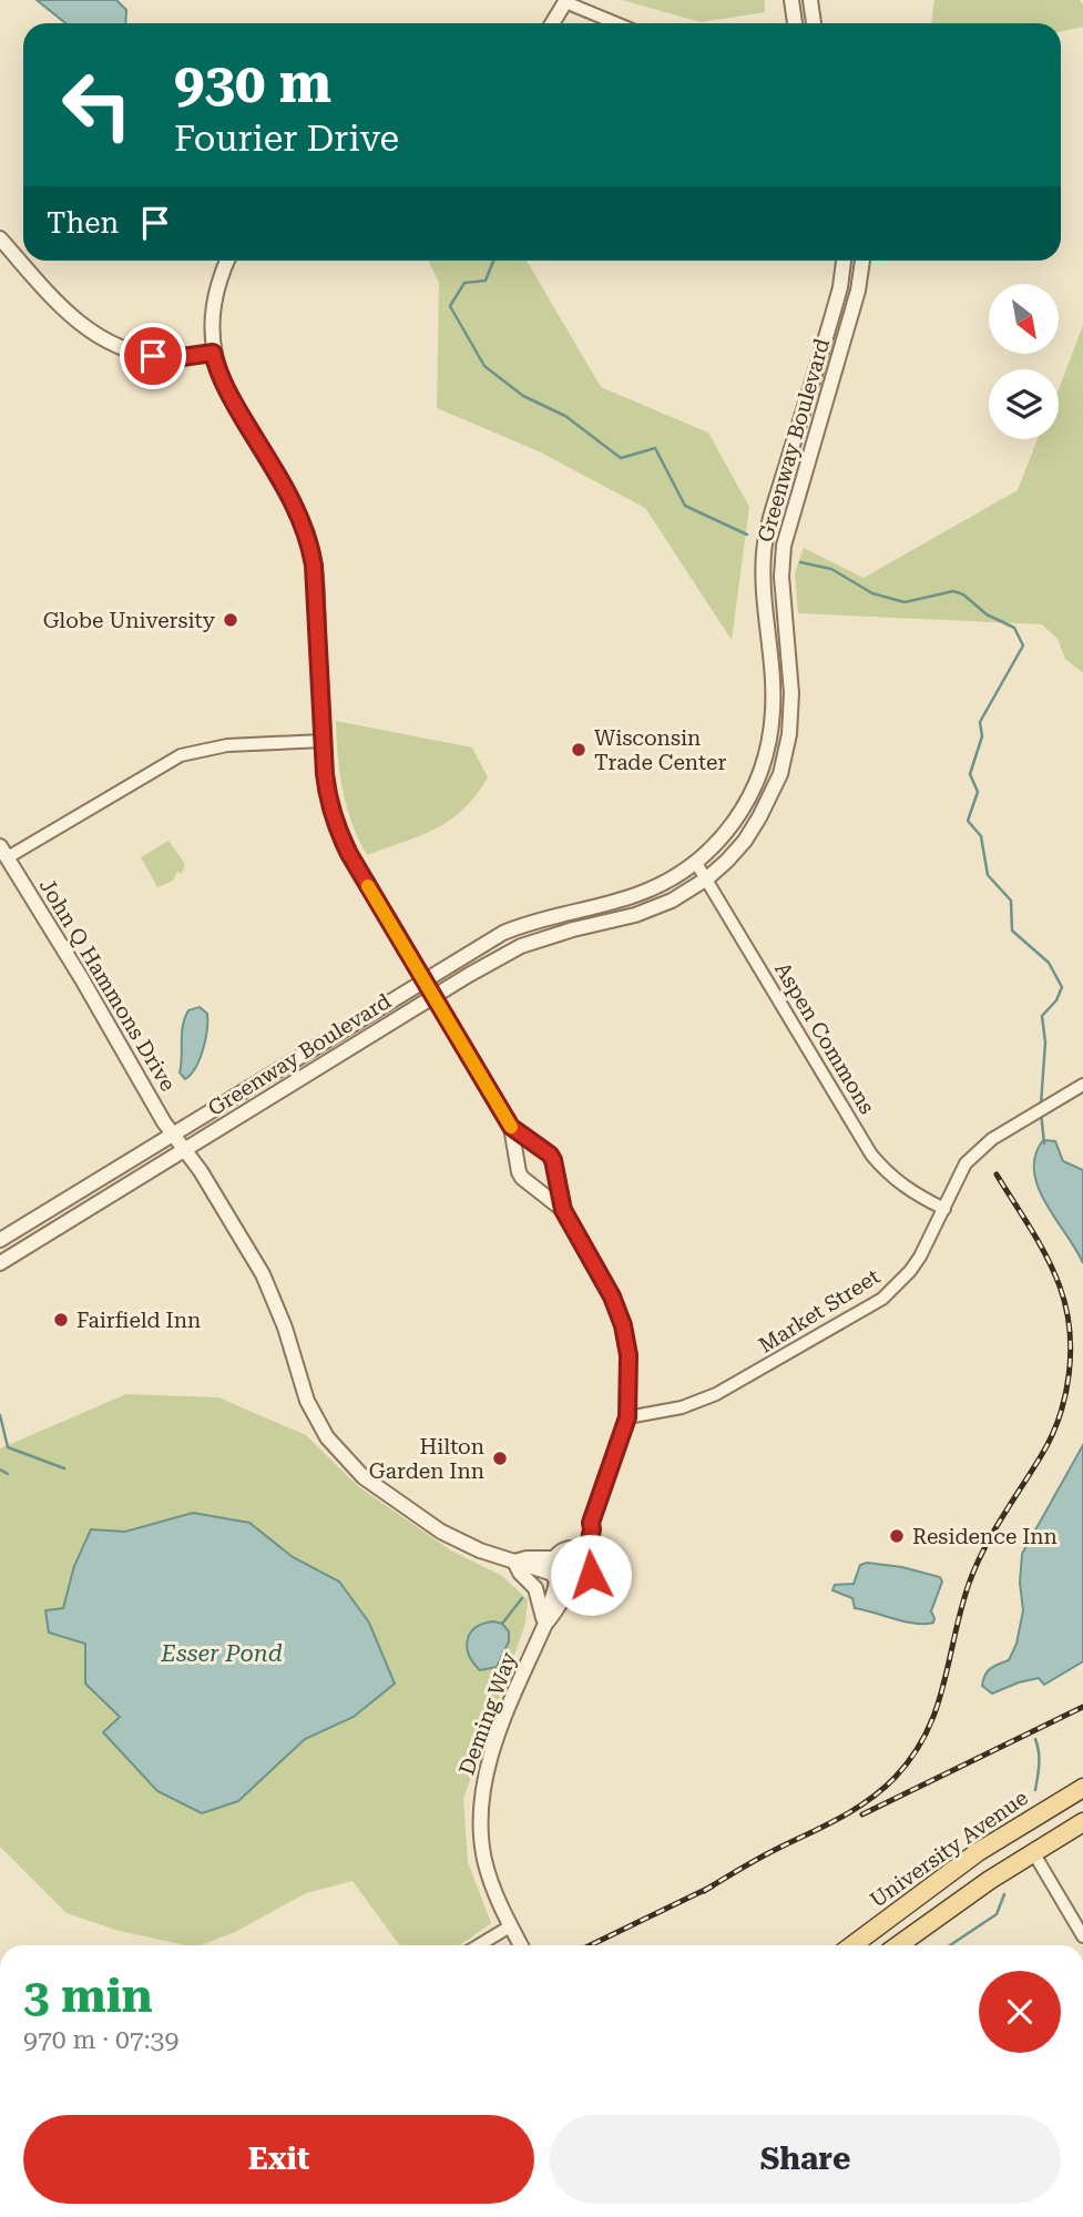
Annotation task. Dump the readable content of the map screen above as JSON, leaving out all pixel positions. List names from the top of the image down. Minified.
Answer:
{"streets":{"main road":["University Avenue"],"street":["Greenway Boulevard","John Q Hammons Drive","Aspen Commons","Market Street","Deming Way"]},"crossings":[["Greenway Boulevard","John Q Hammons Drive"],["Greenway Boulevard","Aspen Commons"],["John Q Hammons Drive","Deming Way"],["Aspen Commons","Market Street"]],"water":["Esser Pond"],"places":["Globe University","Wisconsin Trade Center","Fairfield Inn","Hilton Garden Inn","Residence Inn"],"north":"bottom right","page":{"turn":["930 m","Fourier Drive"],"then":"Then","heading":["3 min","970 m · 07:39"],"buttons":["Exit","Share"]}}
